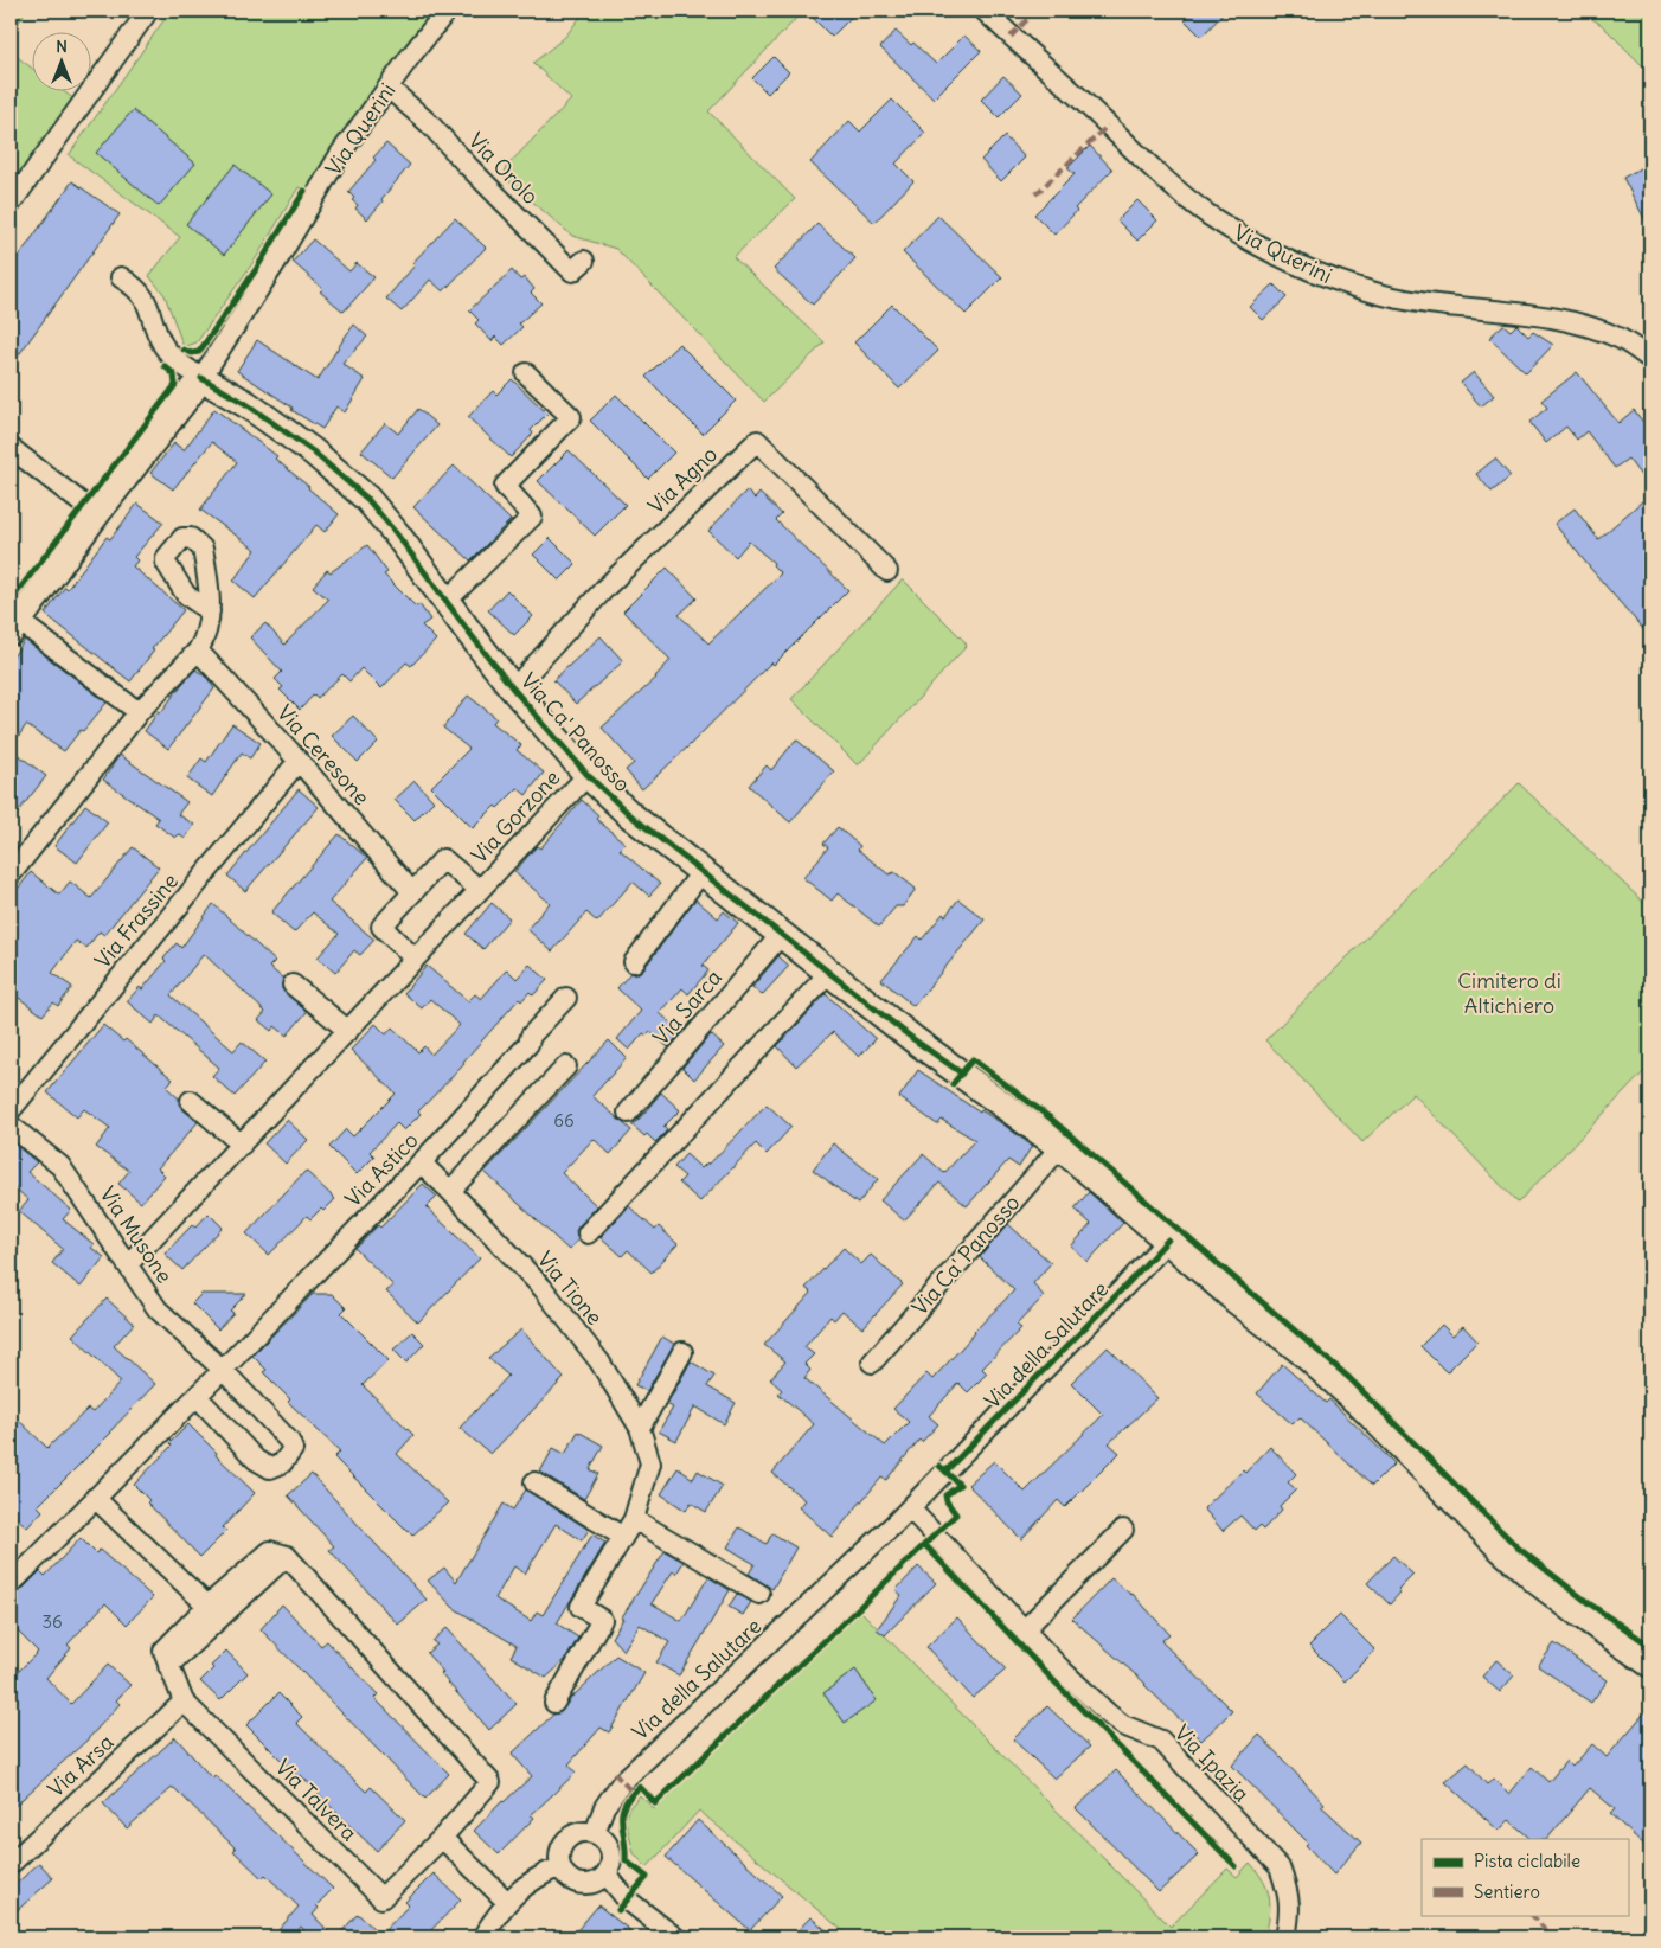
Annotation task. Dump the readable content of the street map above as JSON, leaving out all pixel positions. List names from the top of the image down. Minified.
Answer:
{"streets":{"street":["Via Querini","Via Orolo","Via Agno","Via Ca' Panosso","Via Ceresone","Via Gorzone","Via Frassine","Via Sarca","Via Astico","Via Musone","Via Tione","Via della Salutare","Via Ipazia","Via Arsa","Via Talvera"]},"crossings":[["Via Querini","Via Orolo"],["Via Querini","Via Ca' Panosso"],["Via Agno","Via Ca' Panosso"],["Via Ca' Panosso","Via Gorzone"],["Via Ca' Panosso","Via Sarca"],["Via Ca' Panosso","Via della Salutare"],["Via Ceresone","Via Gorzone"],["Via Ceresone","Via Frassine"],["Via Gorzone","Via Musone"],["Via Astico","Via Musone"],["Via Astico","Via Tione"],["Via della Salutare","Via Ipazia"],["Via Arsa","Via Talvera"]],"parks":["Cimitero di Altichiero"],"house_numbers":["66","36"],"legend":["Pista ciclabile","Sentiero"],"north":"top"}
